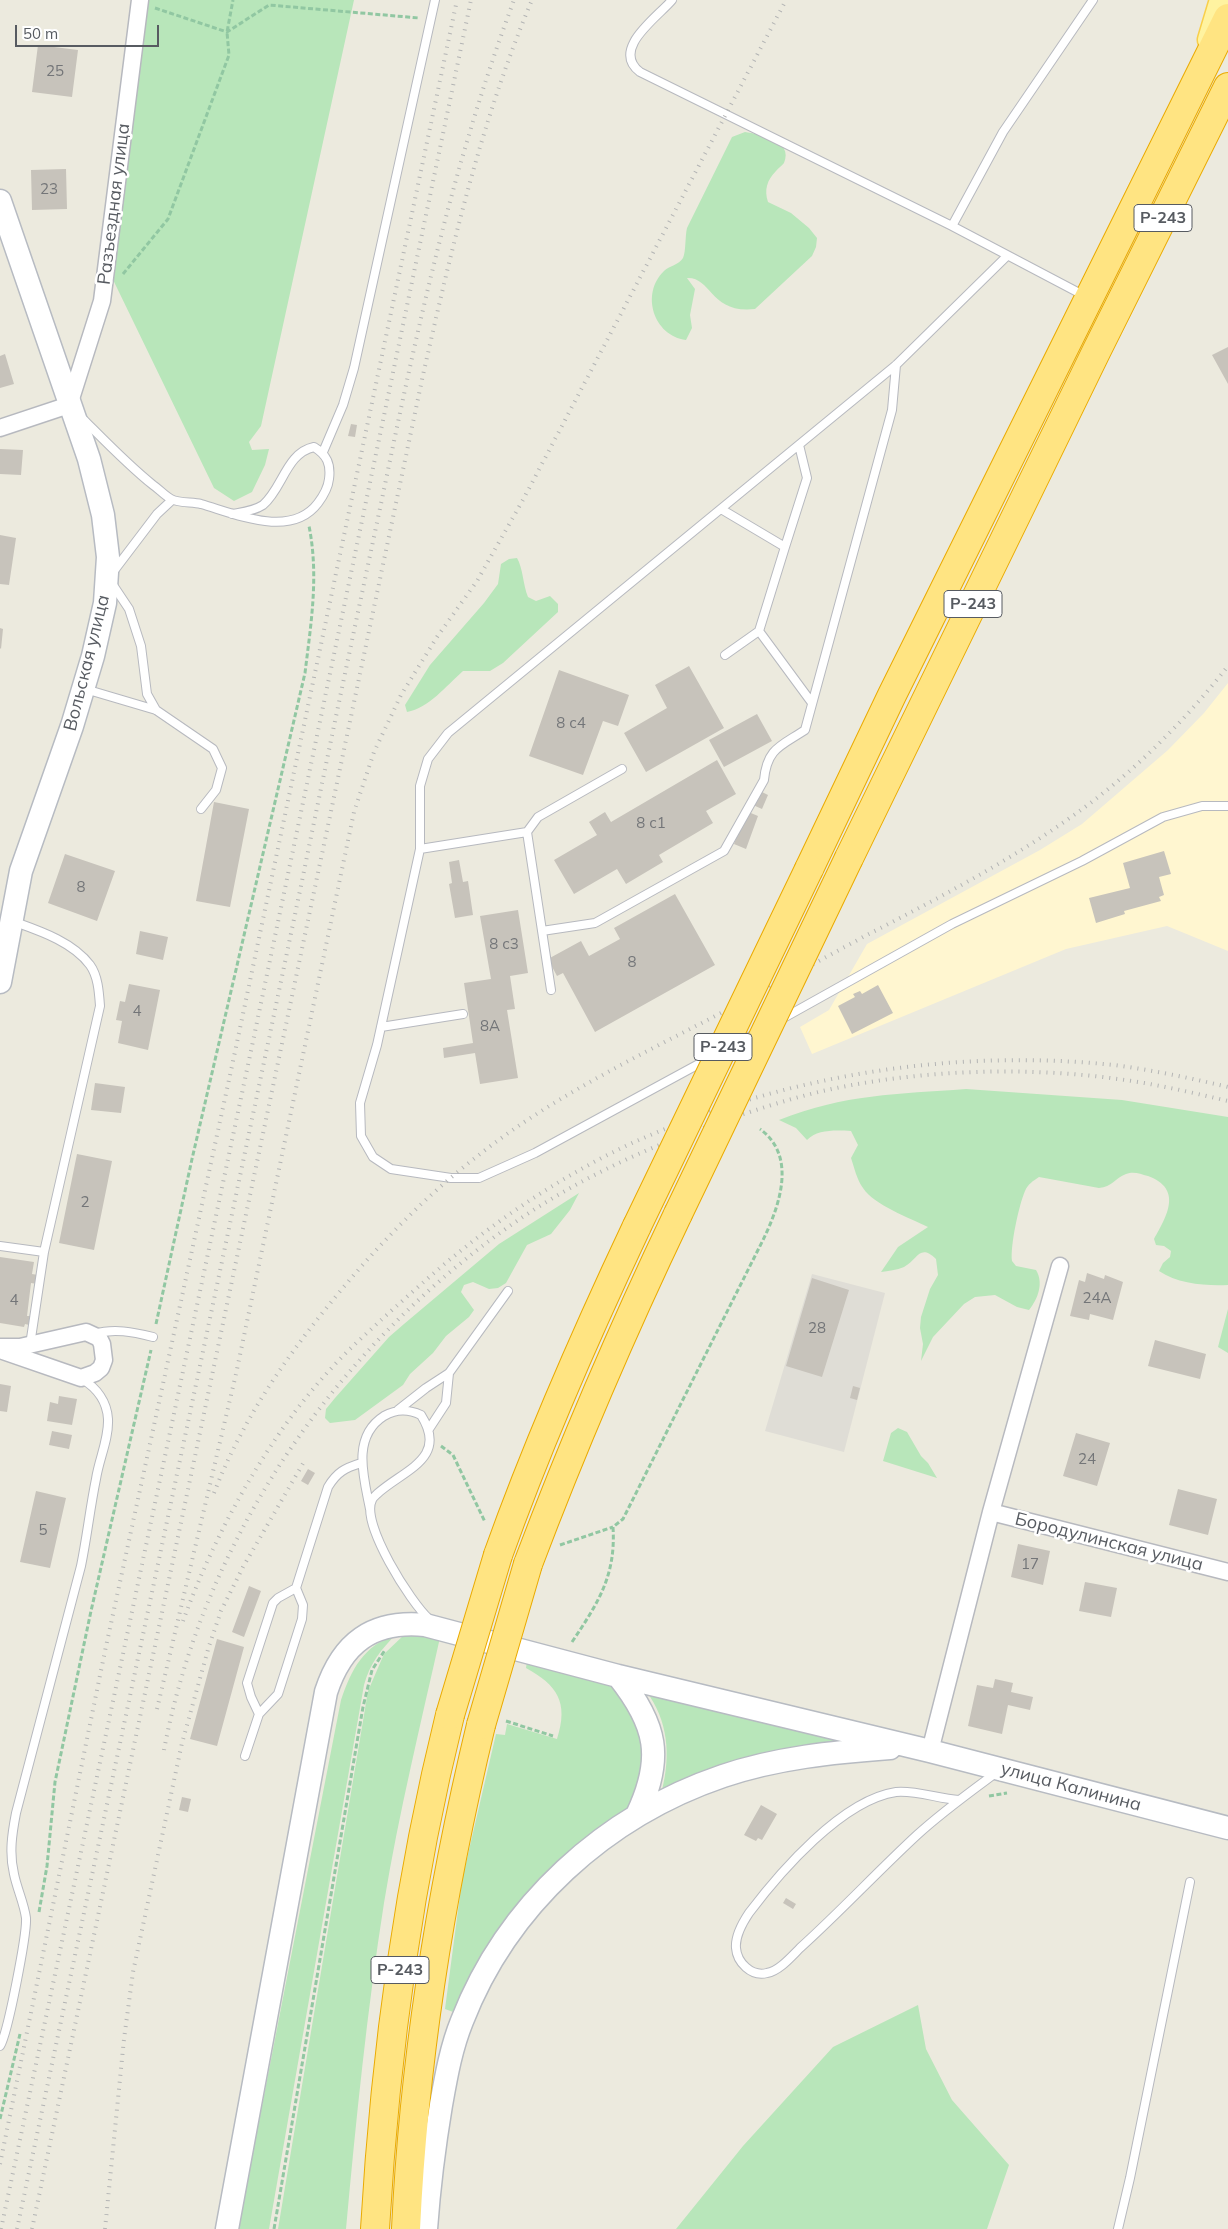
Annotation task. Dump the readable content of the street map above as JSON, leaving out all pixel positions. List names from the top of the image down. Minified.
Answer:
{"streets":{"highway":["Р-243"],"main road":["Вольская улица","улица Калинина"],"street":["Разъездная улица","Бородулинская улица"]},"crossings":[["Разъездная улица","Вольская улица"]],"house_numbers":["25","23","8 с4","8 с1","8","8 с3","8","4","8А","2","24А","4","28","24","5","17"],"scale_bar":"50 m"}
